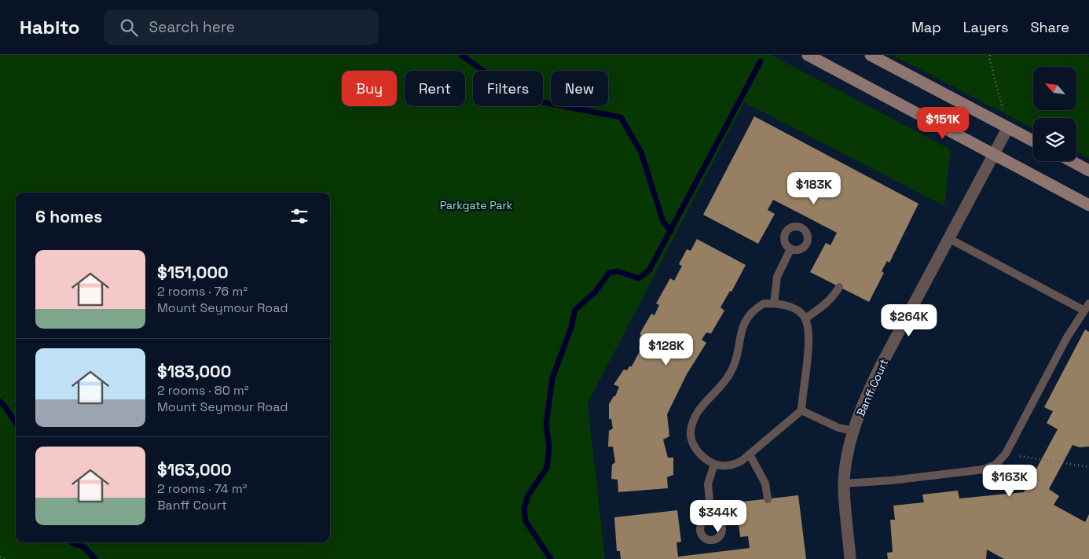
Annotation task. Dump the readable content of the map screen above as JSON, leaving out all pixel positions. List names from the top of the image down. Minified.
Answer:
{"streets":{"street":["Banff Court"]},"parks":["Parkgate Park"],"north":"top left","page":{"header":"Habito","search":"Search here","nav":["Map","Layers","Share"],"chip":["Buy","Rent","Filters","New"],"price":["$151K","$183K","$264K","$128K","$163K","$344K"],"heading":"6 homes","list":[{"name":"$151,000","note":"2 rooms · 76 m² · Mount Seymour Road"},{"name":"$183,000","note":"2 rooms · 80 m² · Mount Seymour Road"},{"name":"$163,000","note":"2 rooms · 74 m² · Banff Court"}]}}
